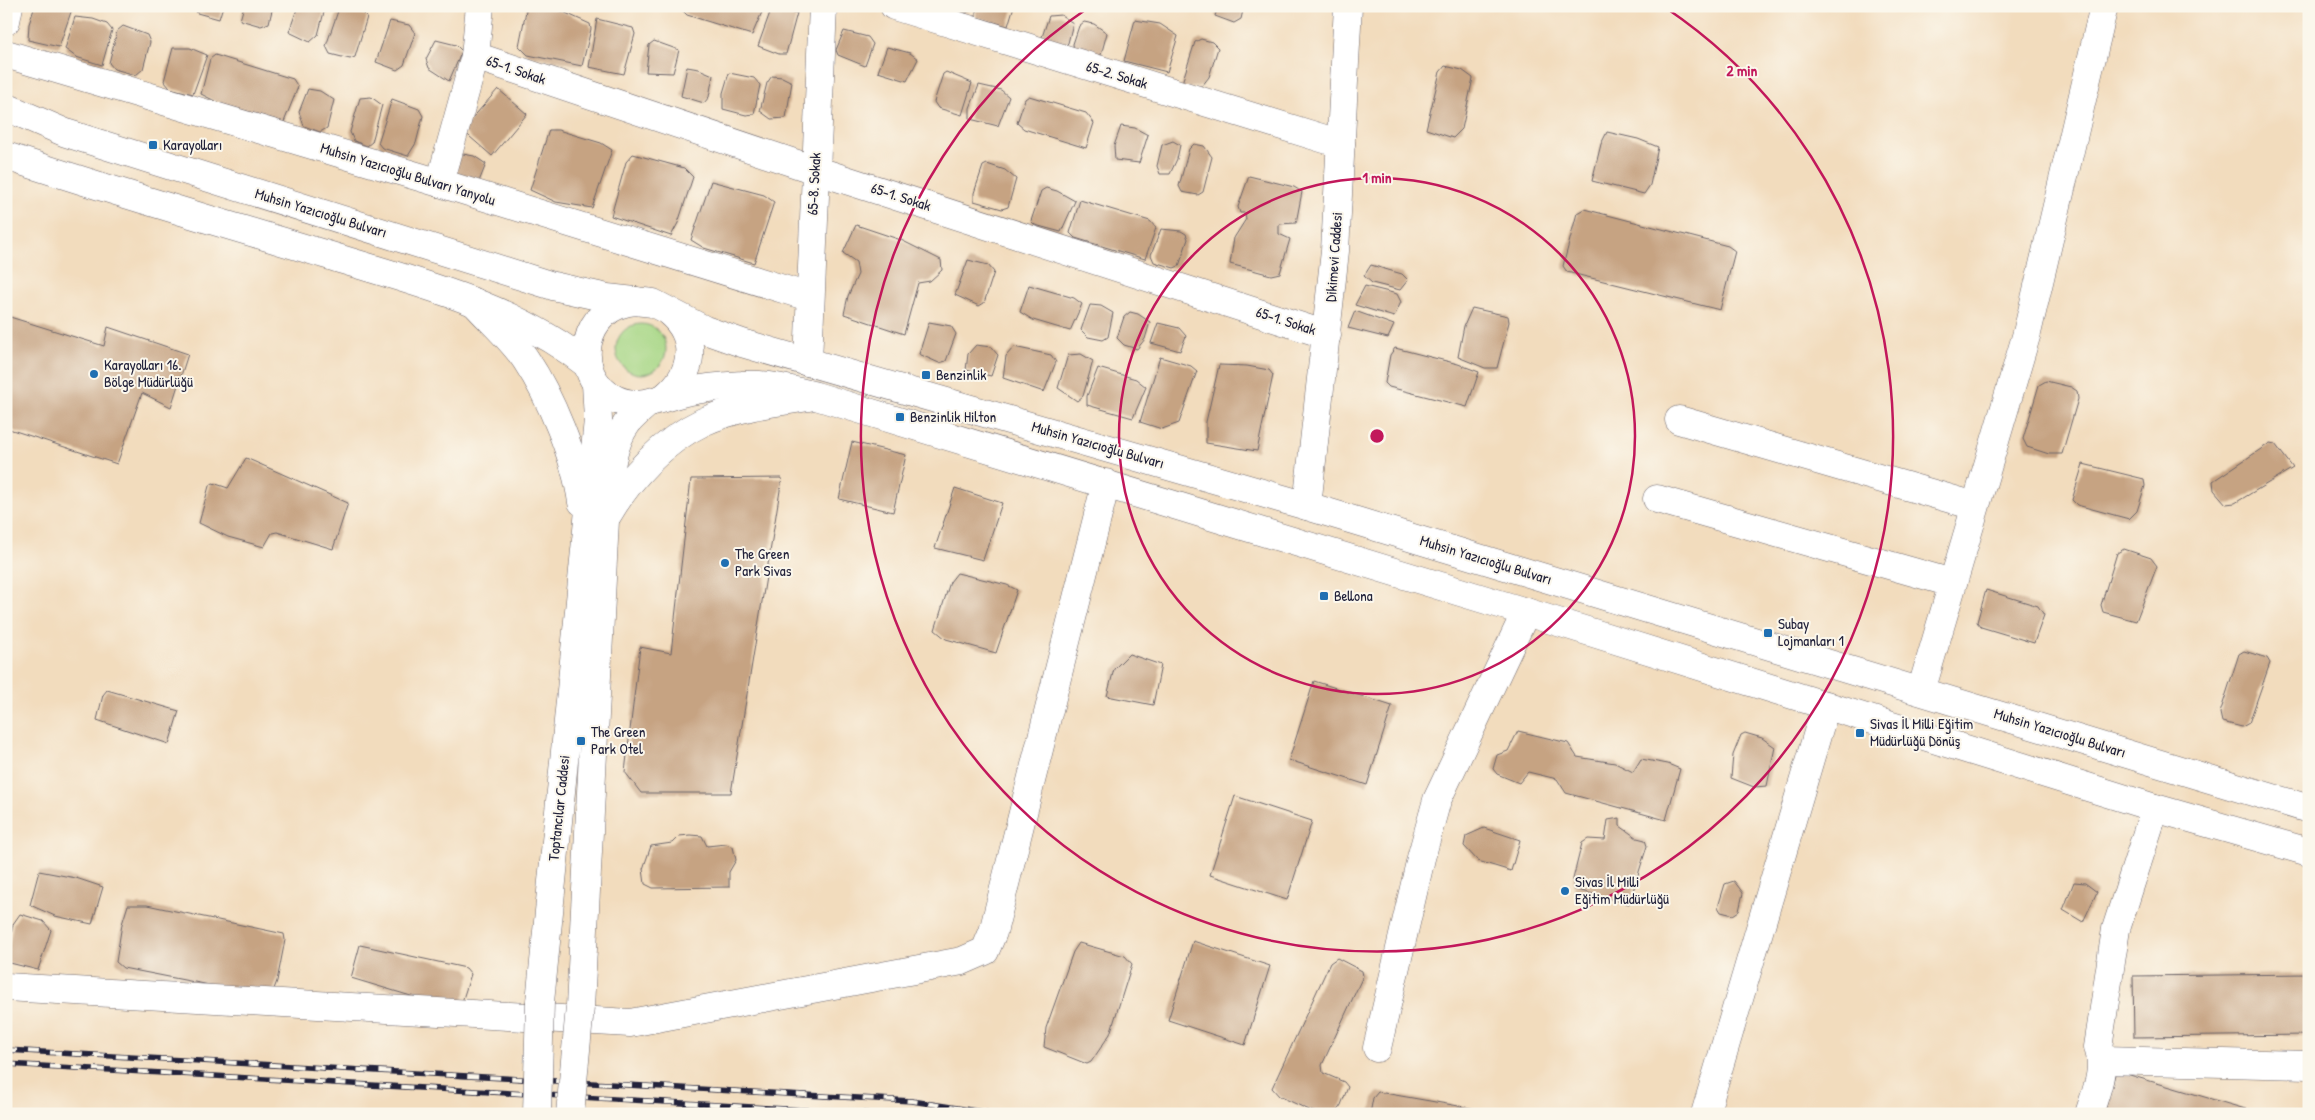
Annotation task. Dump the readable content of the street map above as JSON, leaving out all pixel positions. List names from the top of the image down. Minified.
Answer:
{"streets":{"street":["65-1. Sokak","65-2. Sokak","Muhsin Yazıcıoğlu Bulvarı Yanyolu","65-8. Sokak","Muhsin Yazıcıoğlu Bulvarı","Dikimevi Caddesi","Toptancılar Caddesi"]},"crossings":[["65-1. Sokak","65-8. Sokak"],["65-1. Sokak","Dikimevi Caddesi"],["65-2. Sokak","Dikimevi Caddesi"],["Muhsin Yazıcıoğlu Bulvarı Yanyolu","65-8. Sokak"],["65-8. Sokak","Muhsin Yazıcıoğlu Bulvarı"],["Muhsin Yazıcıoğlu Bulvarı","Dikimevi Caddesi"],["Muhsin Yazıcıoğlu Bulvarı","Toptancılar Caddesi"]],"places":{"transit":["Karayolları","Benzinlik","Benzinlik Hilton","Bellona","Subay Lojmanları 1","Sivas İl Milli Eğitim Müdürlüğü Dönüş","The Green Park Otel"],"other":["Karayolları 16. Bölge Müdürlüğü","The Green Park Sivas","Sivas İl Milli Eğitim Müdürlüğü"]},"rings":["2 min","1 min"]}
